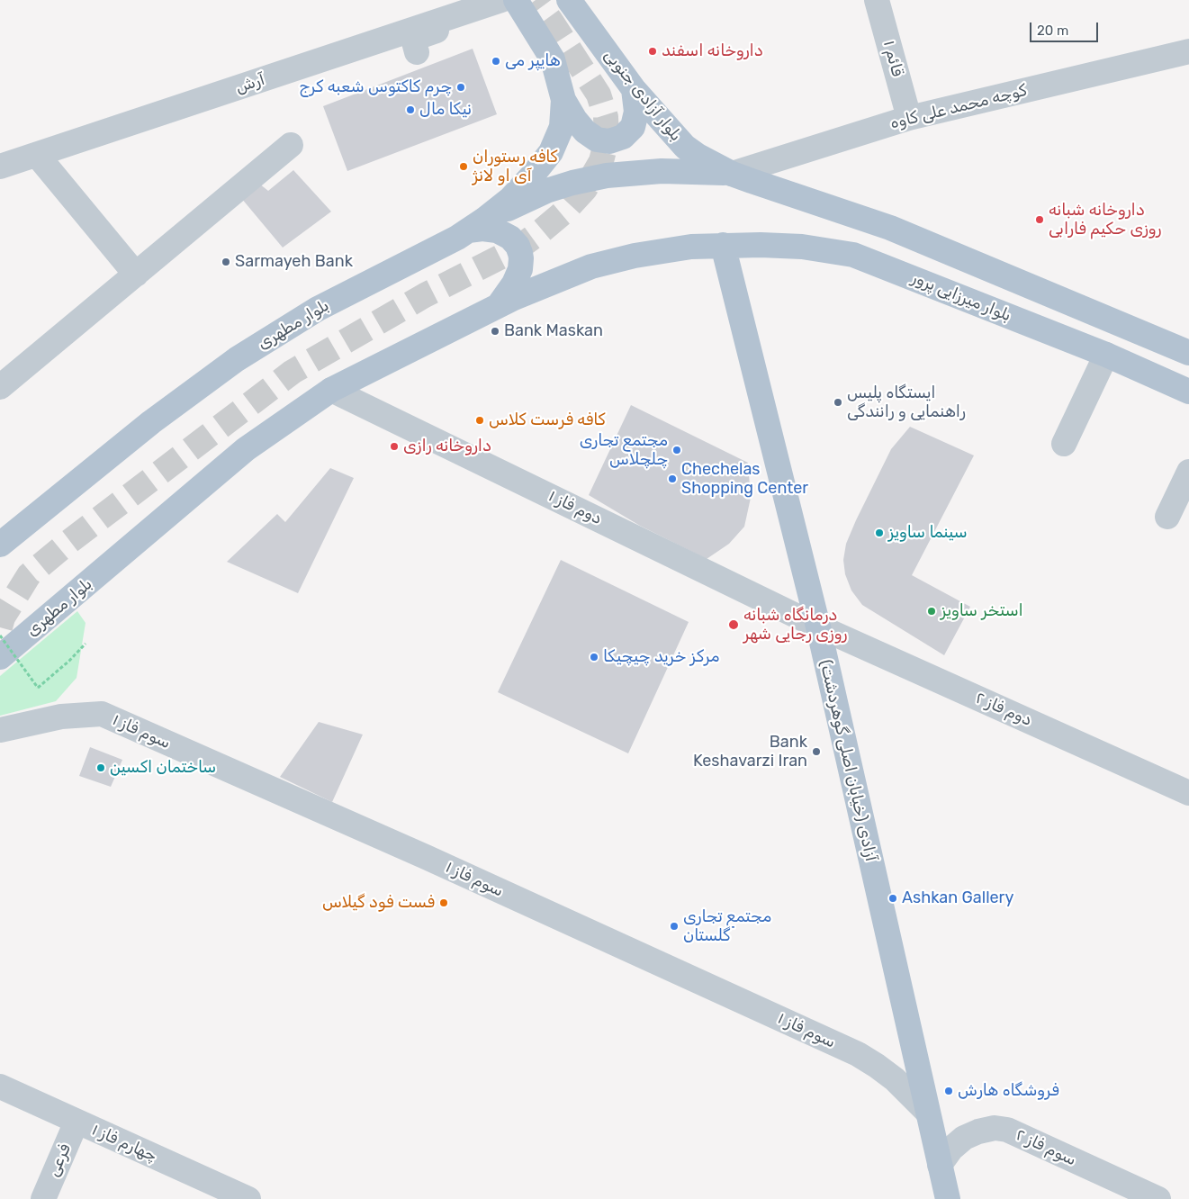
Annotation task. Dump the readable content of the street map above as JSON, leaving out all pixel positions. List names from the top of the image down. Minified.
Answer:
{"streets":{"main road":["بلوار آزادی جنوبی","بلوار میرزایی پرور","بلوار مطهری","آزادی (خیابان اصلی گوهردشت)"],"street":["قائم ۱","آرش","کوچه محمد علی کاوه","دوم فاز ۱","دوم فاز ۲","سوم فاز ۱","چهارم فاز ۱","سوم فاز ۲","فرعی"]},"crossings":[["قائم ۱","کوچه محمد علی کاوه"],["بلوار آزادی جنوبی","کوچه محمد علی کاوه"],["بلوار میرزایی پرور","بلوار مطهری"],["بلوار میرزایی پرور","آزادی (خیابان اصلی گوهردشت)"],["بلوار مطهری","دوم فاز ۱"],["دوم فاز ۱","دوم فاز ۲"],["دوم فاز ۱","آزادی (خیابان اصلی گوهردشت)"],["دوم فاز ۲","آزادی (خیابان اصلی گوهردشت)"],["سوم فاز ۱","آزادی (خیابان اصلی گوهردشت)"],["آزادی (خیابان اصلی گوهردشت)","سوم فاز ۲"],["چهارم فاز ۱","فرعی"]],"places":["داروخانه اسفند","هایپر می","چرم کاکتوس شعبه کرج","نیکا مال","کافه رستوران آی او لانژ","داروخانه شبانه روزی حکیم فارابی","Sarmayeh Bank","Bank Maskan","ایستگاه پلیس راهنمایی و رانندگی","کافه فرست کلاس","داروخانه رازی","مجتمع تجاری چلچلاس","Chechelas Shopping Center","سینما ساویز","استخر ساویز","درمانگاه شبانه روزی رجایی شهر","مرکز خرید چیچیکا","Bank Keshavarzi Iran","ساختمان اکسین","Ashkan Gallery","فست فود گیلاس","مجتمع تجاری گلستان","فروشگاه هارش"],"scale_bar":"20 m"}
